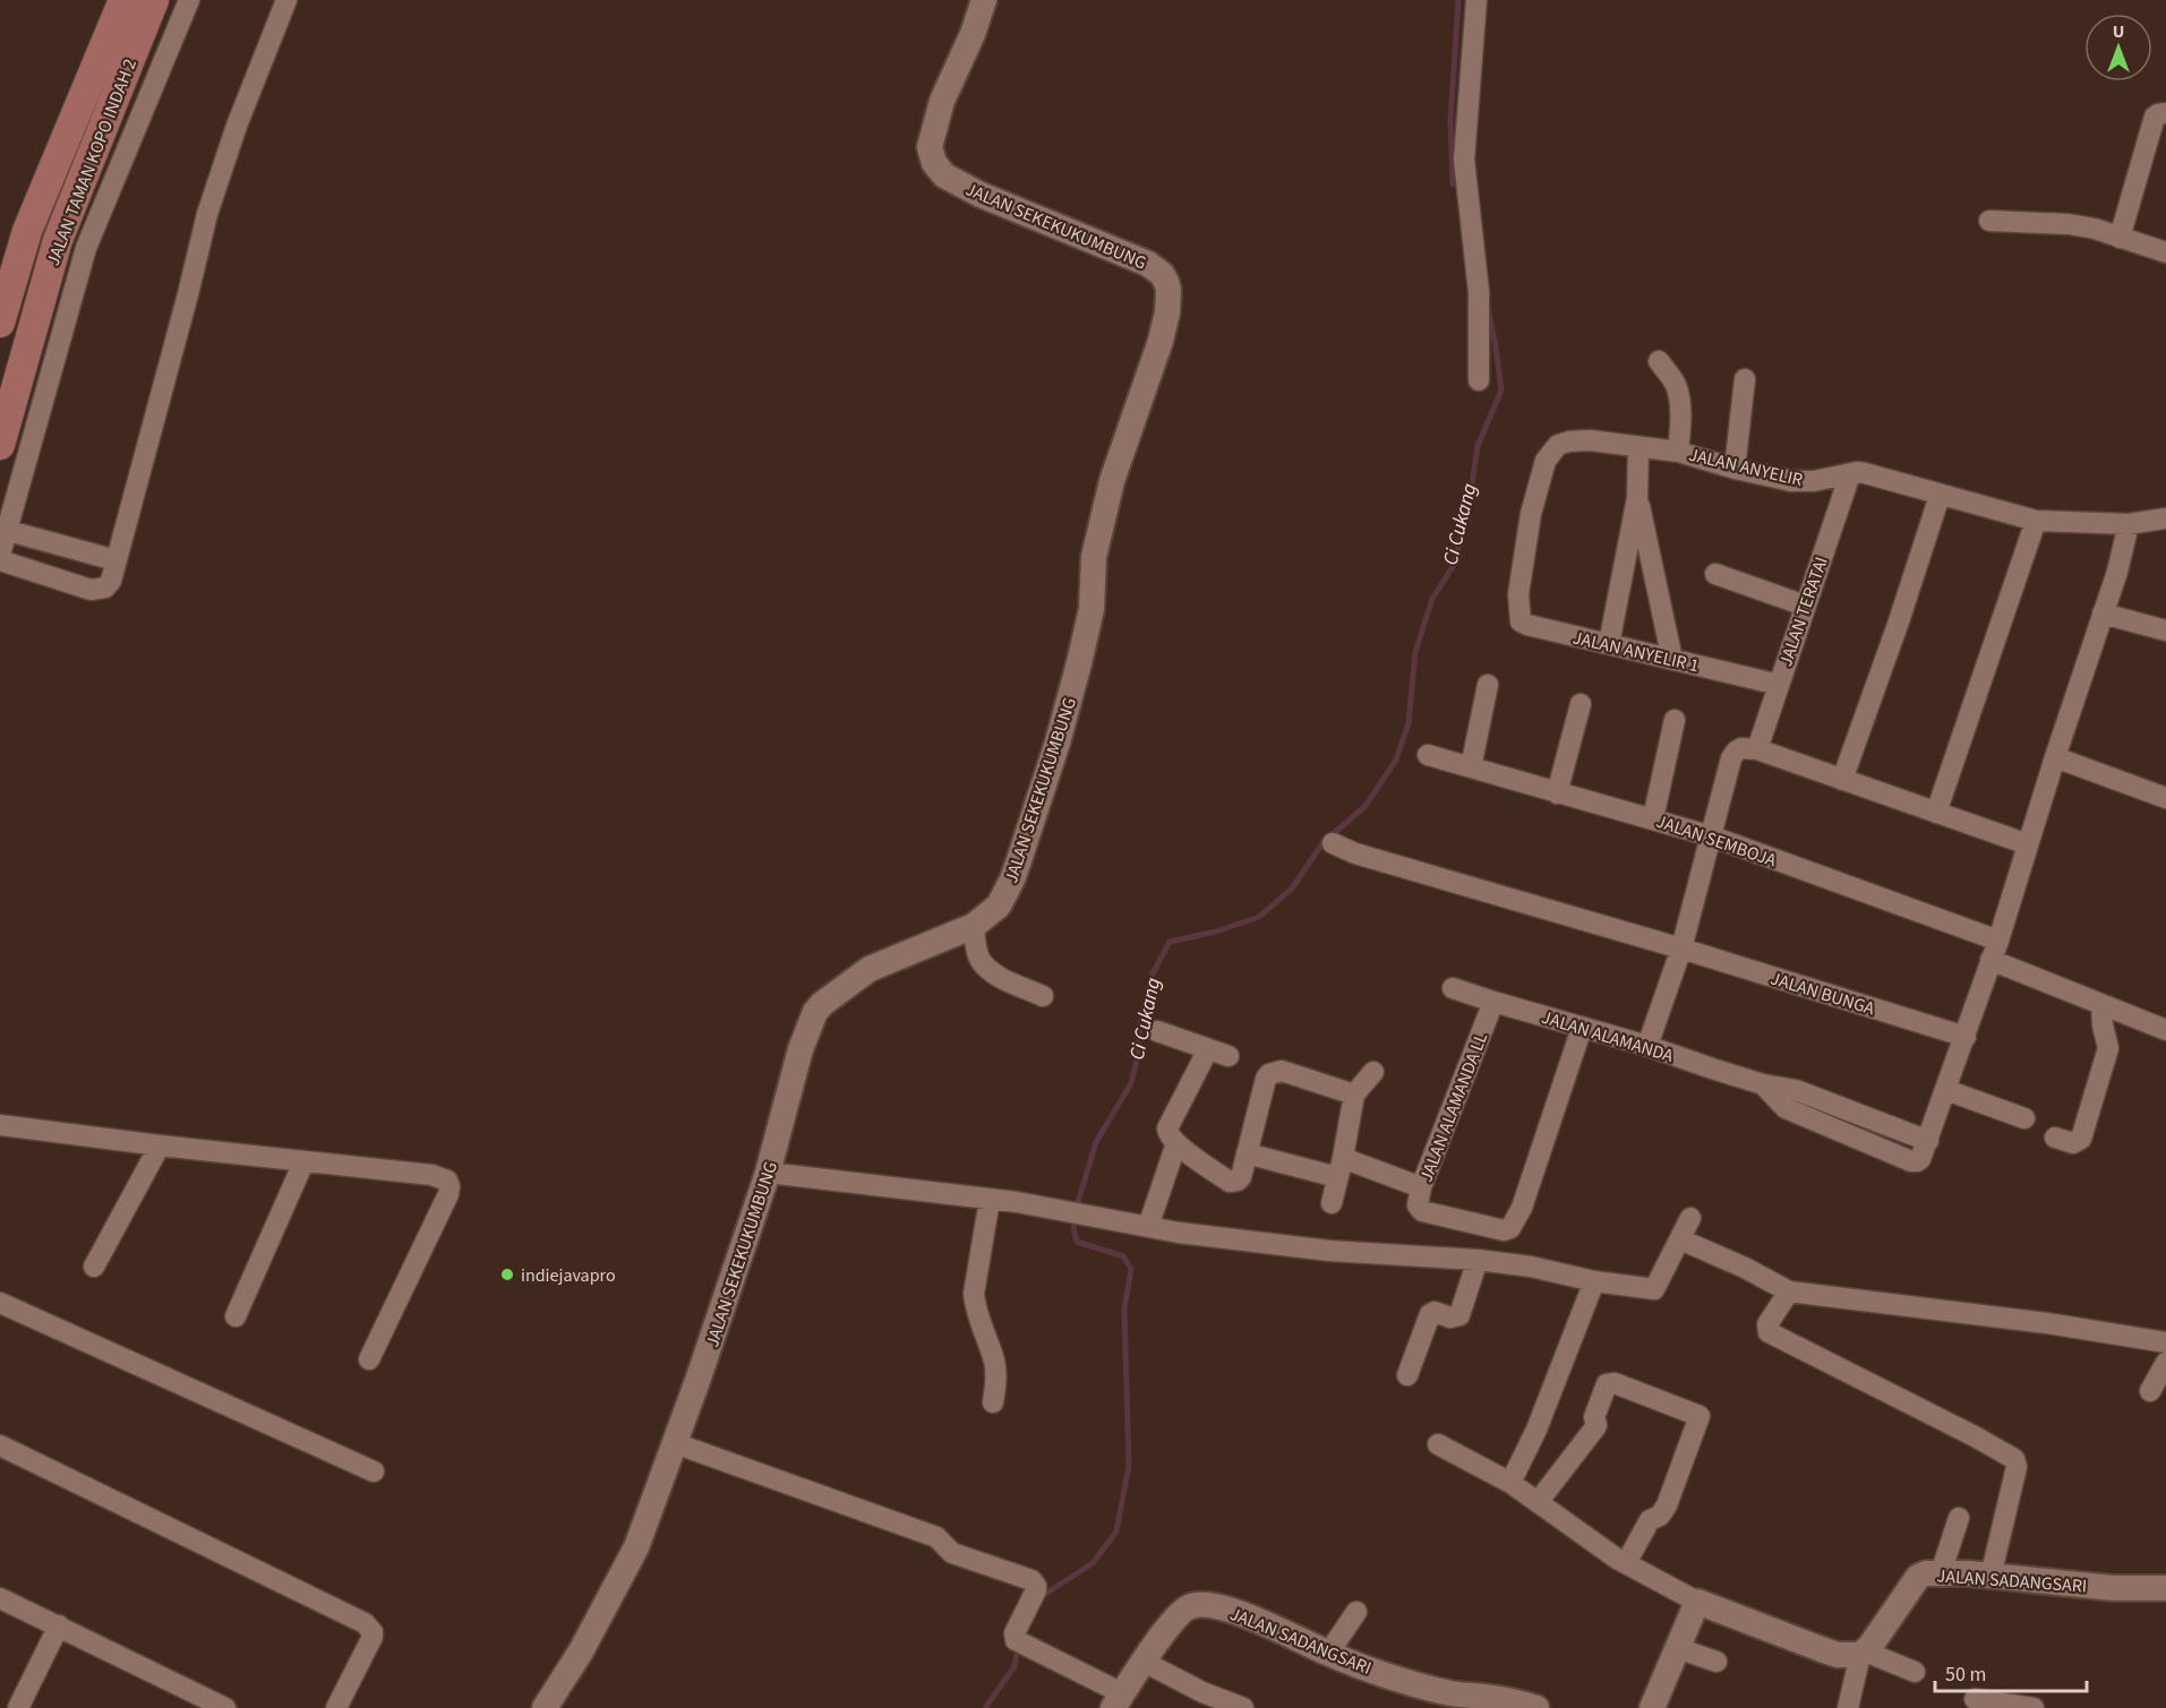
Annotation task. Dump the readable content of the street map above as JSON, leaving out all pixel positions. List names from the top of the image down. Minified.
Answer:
{"streets":{"main road":["JALAN TAMAN KOPO INDAH 2"],"street":["JALAN SEKEKUKUMBUNG","JALAN ANYELIR","JALAN TERATAI","JALAN ANYELIR 1","JALAN SEMBOJA","JALAN BUNGA","JALAN ALAMANDA","JALAN ALAMANDA LL","JALAN SADANGSARI"]},"crossings":[["JALAN ANYELIR","JALAN TERATAI"],["JALAN ANYELIR","JALAN ANYELIR 1"],["JALAN TERATAI","JALAN ANYELIR 1"],["JALAN ALAMANDA","JALAN ALAMANDA LL"]],"water":["Ci Cukang"],"places":["indiejavapro"],"scale_bar":"50 m","north":"top"}
